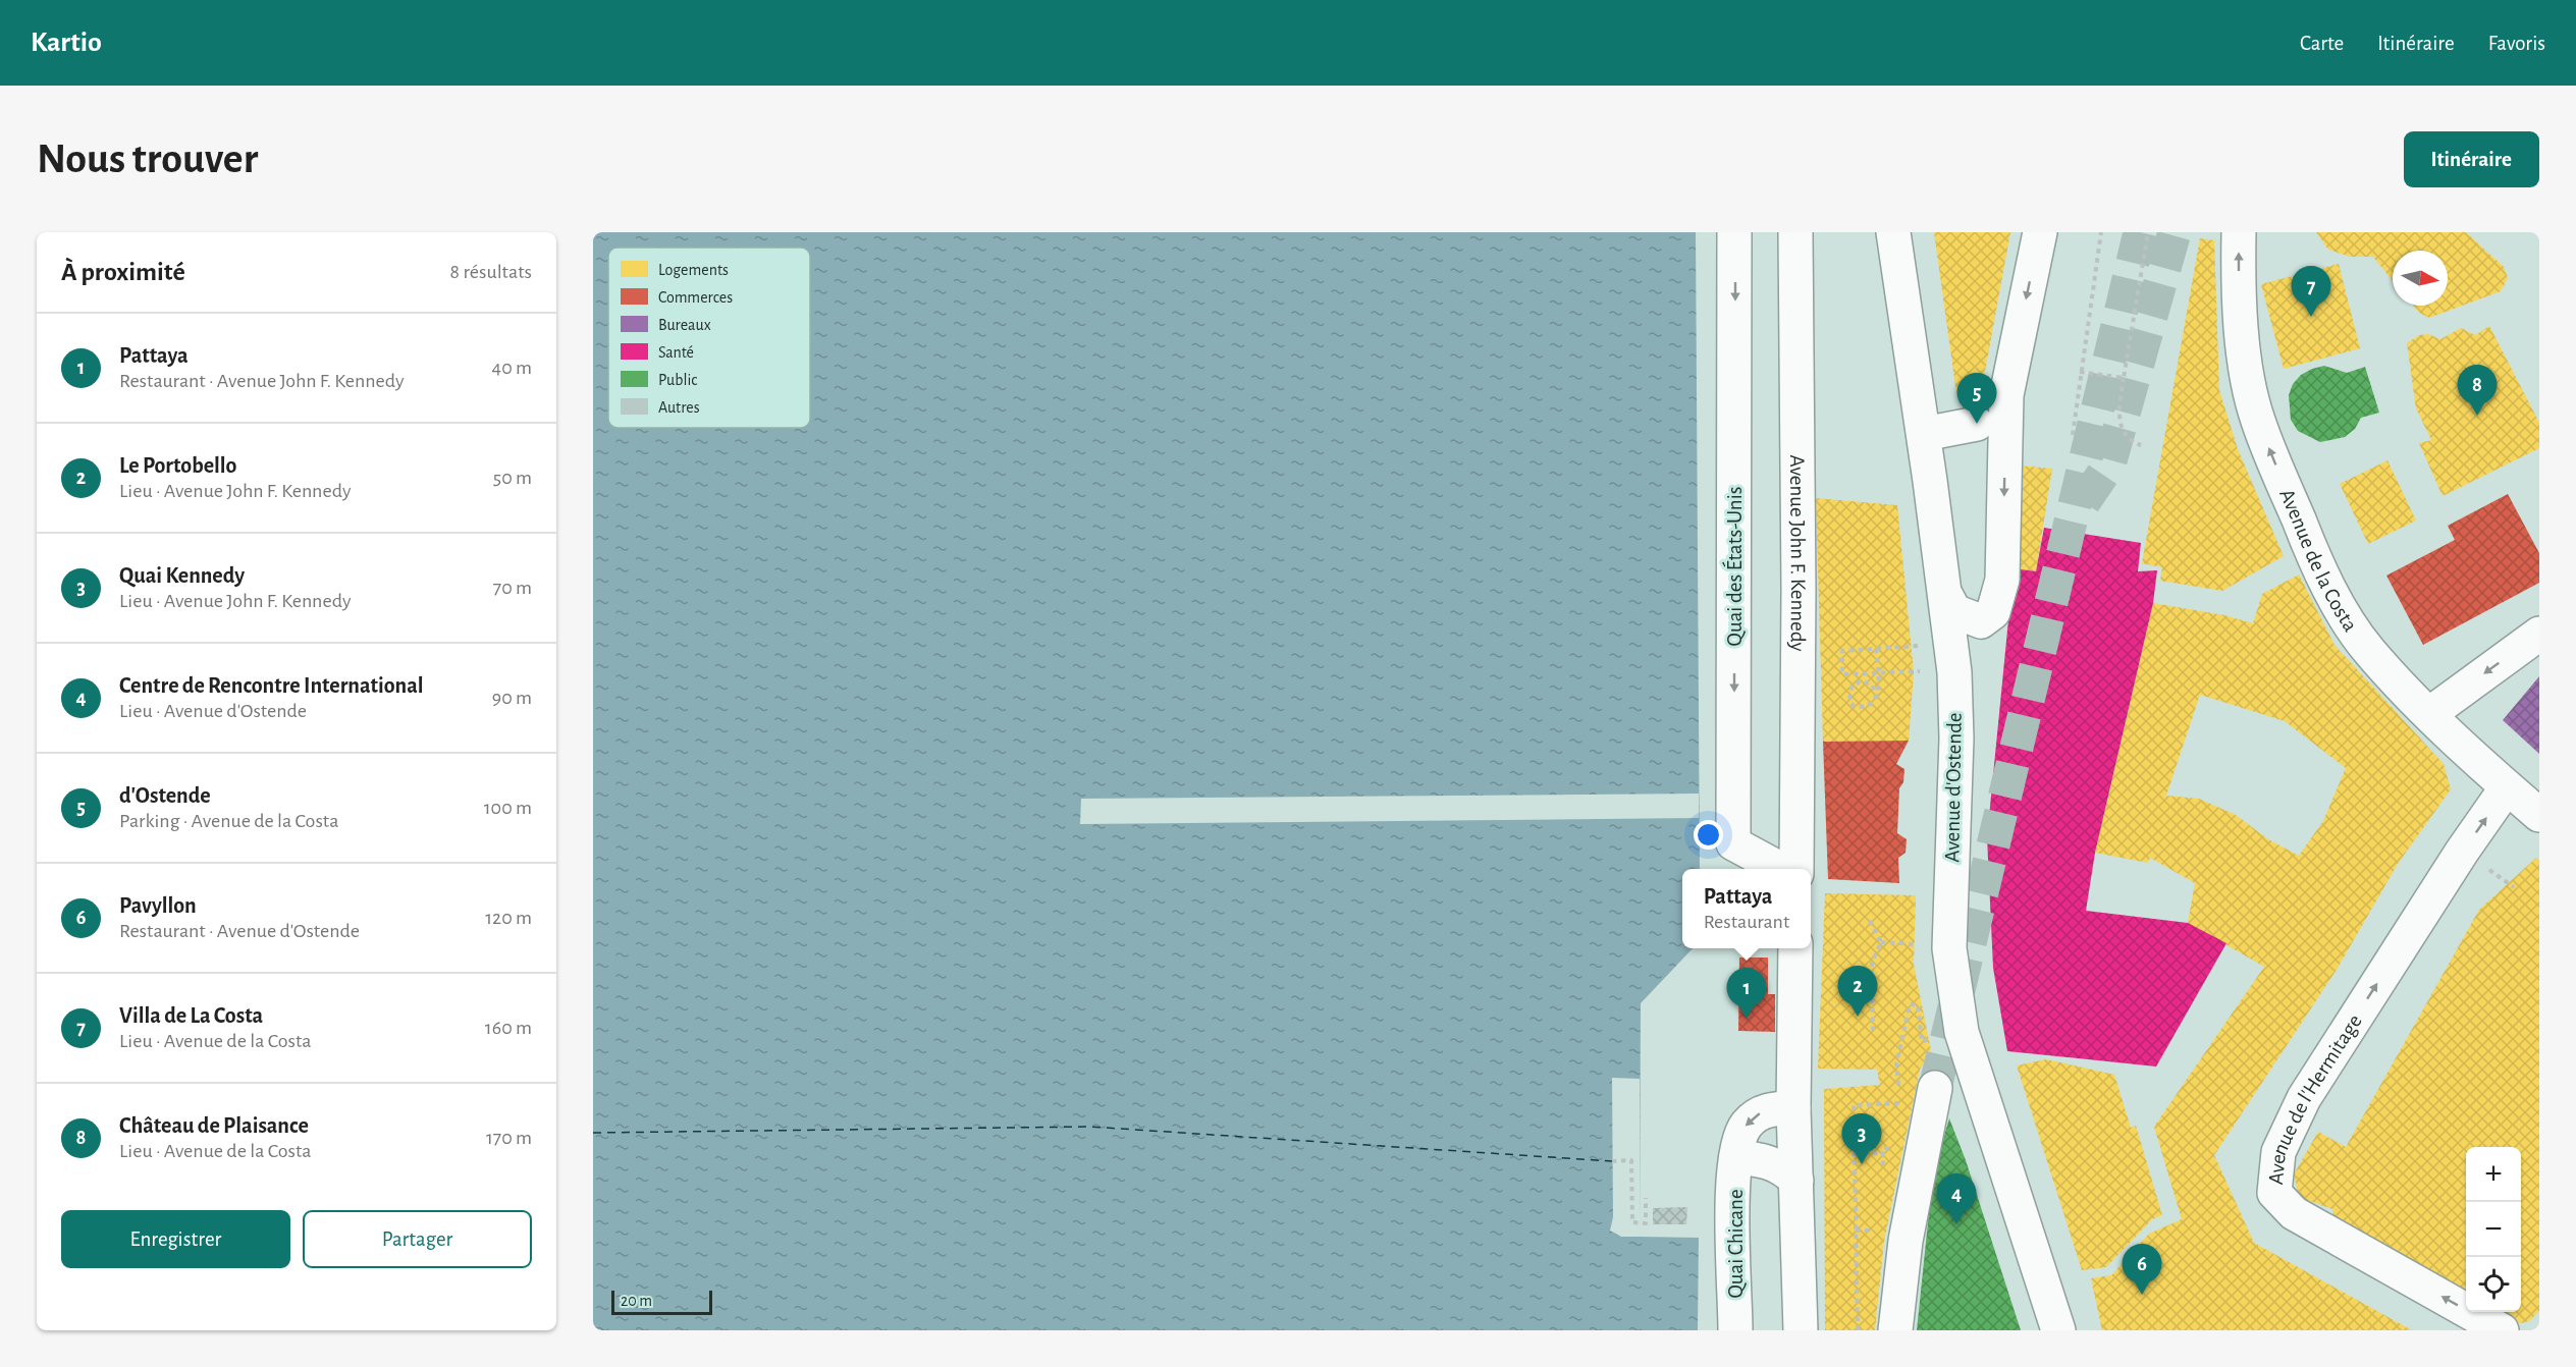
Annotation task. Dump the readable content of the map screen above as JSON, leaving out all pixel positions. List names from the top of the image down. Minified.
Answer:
{"streets":{"main road":["Avenue John F. Kennedy","Avenue de la Costa","Quai des États-Unis","Avenue d'Ostende","Avenue de l'Hermitage","Quai Chicane"]},"crossings":[["Avenue de la Costa","Avenue de l'Hermitage"]],"one_way":["Avenue de la Costa","Quai des États-Unis"],"legend":["Logements","Commerces","Bureaux","Santé","Public","Autres"],"scale_bar":"20 m","north":"right","page":{"header":"Kartio","nav":["Carte","Itinéraire","Favoris"],"buttons":["Itinéraire",["Enregistrer","Partager"]],"title":"Nous trouver","heading":["À proximité","8 résultats"],"pins":["7","8","5","2","1","3","4","6"],"list":[{"mark":"1","name":"Pattaya","note":"Restaurant · Avenue John F. Kennedy","value":"40 m"},{"mark":"2","name":"Le Portobello","note":"Lieu · Avenue John F. Kennedy","value":"50 m"},{"mark":"3","name":"Quai Kennedy","note":"Lieu · Avenue John F. Kennedy","value":"70 m"},{"mark":"4","name":"Centre de Rencontre International","note":"Lieu · Avenue d'Ostende","value":"90 m"},{"mark":"5","name":"d'Ostende","note":"Parking · Avenue de la Costa","value":"100 m"},{"mark":"6","name":"Pavyllon","note":"Restaurant · Avenue d'Ostende","value":"120 m"},{"mark":"7","name":"Villa de La Costa","note":"Lieu · Avenue de la Costa","value":"160 m"},{"mark":"8","name":"Château de Plaisance","note":"Lieu · Avenue de la Costa","value":"170 m"}],"popup":["Pattaya","Restaurant"],"map_buttons":["+","−"],"scale":"20 m"}}
